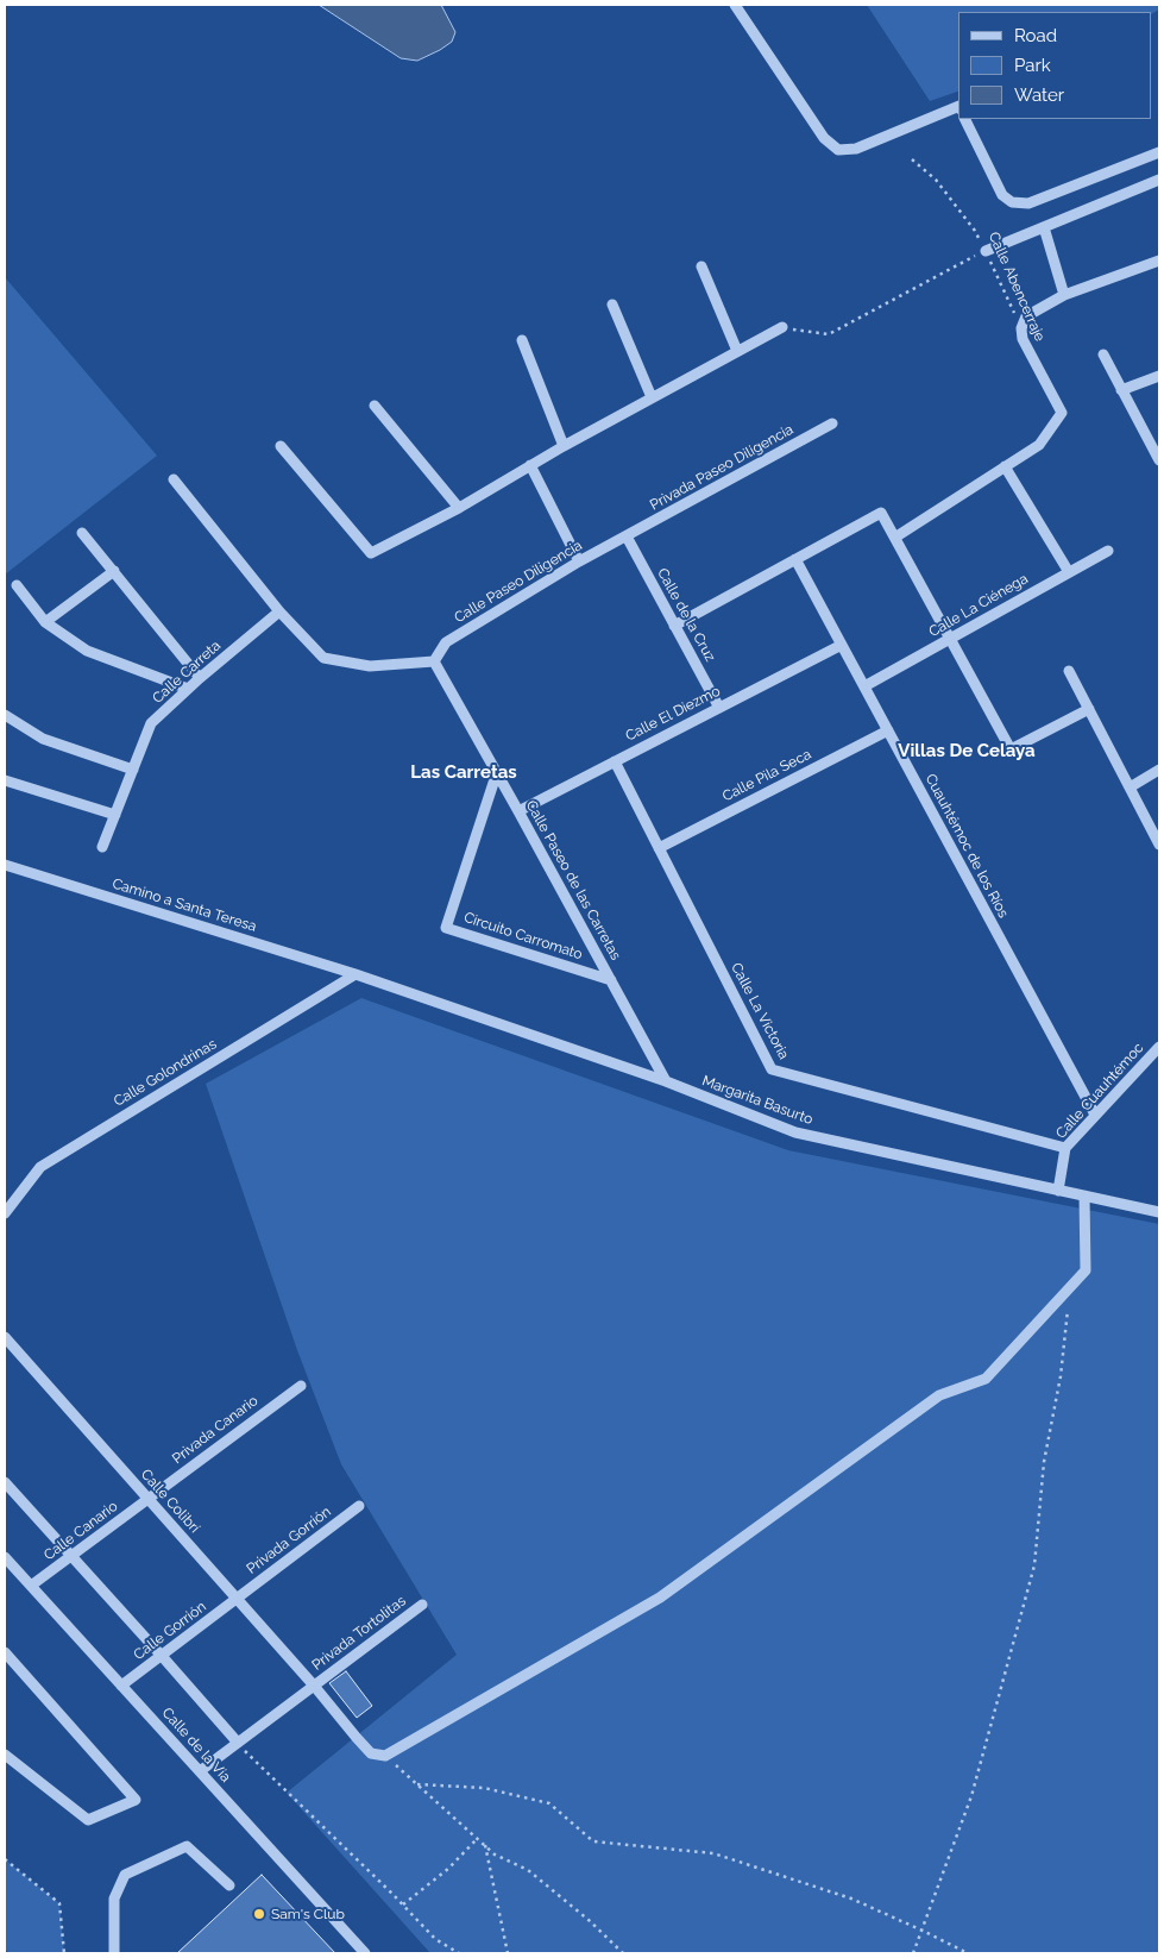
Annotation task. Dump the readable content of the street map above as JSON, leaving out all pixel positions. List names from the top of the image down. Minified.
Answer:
{"streets":{"street":["Calle Abencerraje","Privada Paseo Diligencia","Calle Paseo Diligencia","Calle La Ciénega","Calle de la Cruz","Calle Carreta","Calle El Diezmo","Calle Pila Seca","Cuauhtémoc de los Ríos","Calle Paseo de las Carretas","Camino a Santa Teresa","Circuito Carromato","Calle La Victoria","Calle Golondrinas","Calle Cuauhtémoc","Margarita Basurto","Privada Canario","Calle Colibrí","Calle Canario","Privada Gorrión","Calle Gorrión","Privada Tortolitas","Calle de la Vía"]},"crossings":[["Privada Paseo Diligencia","Calle Paseo Diligencia"],["Privada Paseo Diligencia","Calle de la Cruz"],["Calle Paseo Diligencia","Calle de la Cruz"],["Calle Paseo Diligencia","Calle Paseo de las Carretas"],["Calle La Ciénega","Cuauhtémoc de los Ríos"],["Calle de la Cruz","Calle El Diezmo"],["Calle El Diezmo","Cuauhtémoc de los Ríos"],["Calle El Diezmo","Calle Paseo de las Carretas"],["Calle El Diezmo","Calle La Victoria"],["Calle Pila Seca","Cuauhtémoc de los Ríos"],["Calle Pila Seca","Calle La Victoria"],["Cuauhtémoc de los Ríos","Calle Cuauhtémoc"],["Calle Paseo de las Carretas","Circuito Carromato"],["Calle Paseo de las Carretas","Margarita Basurto"],["Camino a Santa Teresa","Calle Golondrinas"],["Camino a Santa Teresa","Margarita Basurto"],["Calle La Victoria","Calle Cuauhtémoc"],["Calle Golondrinas","Margarita Basurto"],["Calle Cuauhtémoc","Margarita Basurto"],["Privada Canario","Calle Colibrí"],["Privada Canario","Calle Canario"],["Calle Colibrí","Calle Canario"],["Calle Colibrí","Privada Gorrión"],["Calle Colibrí","Calle Gorrión"],["Calle Colibrí","Privada Tortolitas"],["Calle Canario","Calle de la Vía"],["Privada Gorrión","Calle Gorrión"],["Calle Gorrión","Calle de la Vía"],["Privada Tortolitas","Calle de la Vía"]],"districts":["Villas De Celaya","Las Carretas"],"places":["Sam's Club"],"legend":["Road","Park","Water"]}
